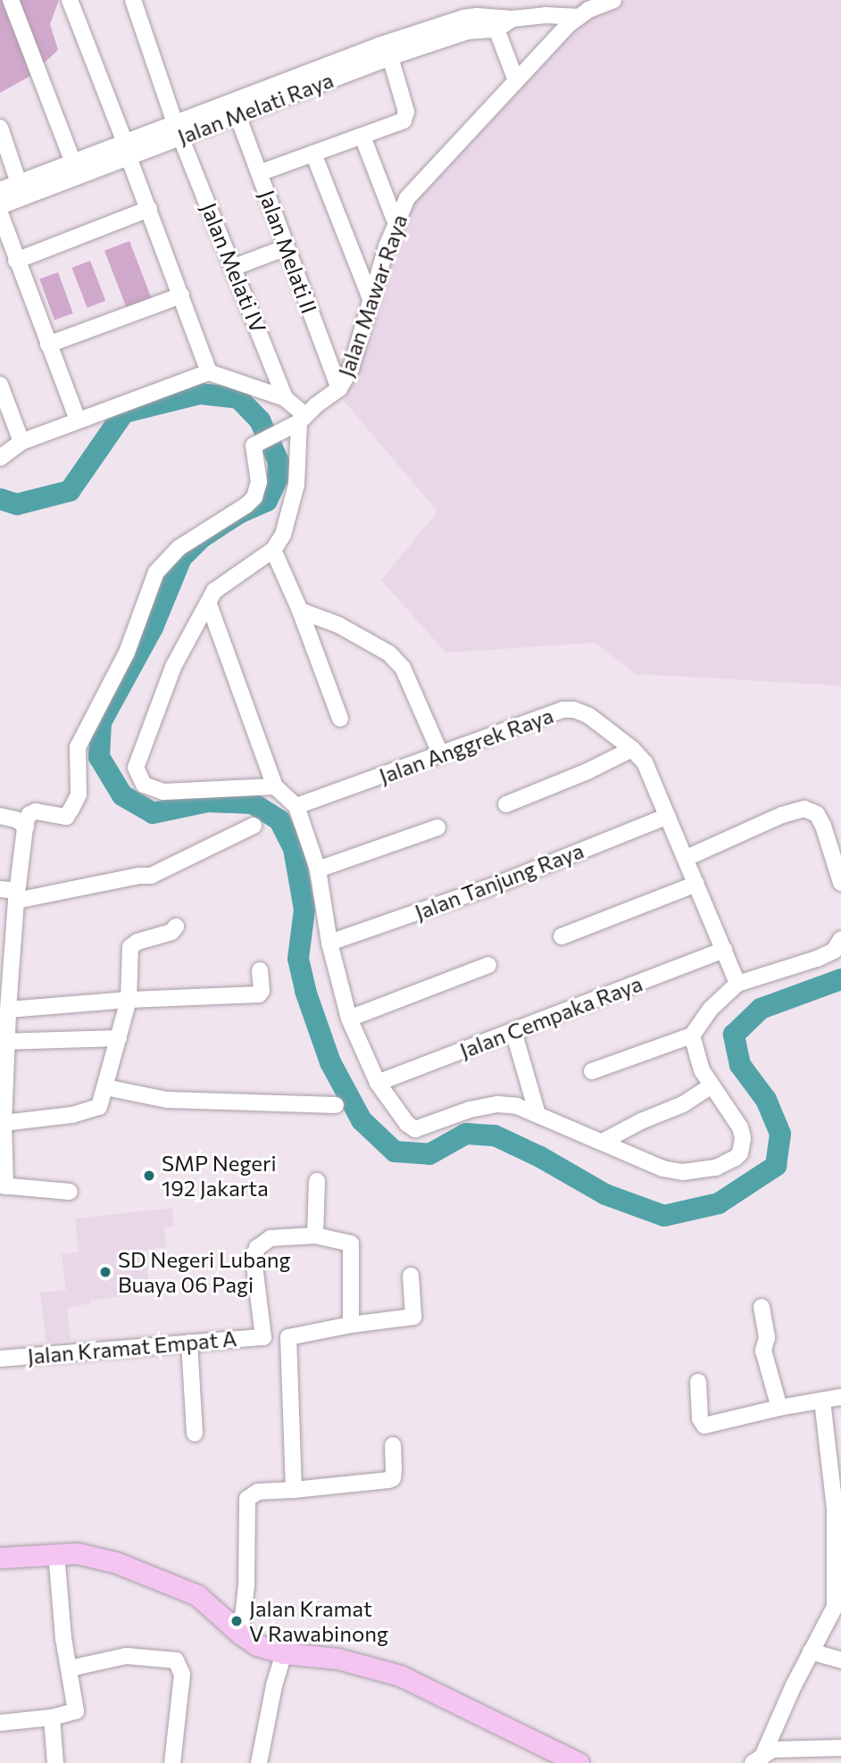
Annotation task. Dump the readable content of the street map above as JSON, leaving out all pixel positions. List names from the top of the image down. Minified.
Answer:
{"streets":{"street":["Jalan Melati Raya","Jalan Melati II","Jalan Melati IV","Jalan Mawar Raya","Jalan Anggrek Raya","Jalan Tanjung Raya","Jalan Cempaka Raya","Jalan Kramat Empat A"]},"crossings":[["Jalan Melati Raya","Jalan Melati II"],["Jalan Melati Raya","Jalan Melati IV"],["Jalan Melati Raya","Jalan Mawar Raya"],["Jalan Melati II","Jalan Mawar Raya"],["Jalan Anggrek Raya","Jalan Tanjung Raya"],["Jalan Anggrek Raya","Jalan Cempaka Raya"]],"places":["SMP Negeri 192 Jakarta","SD Negeri Lubang Buaya 06 Pagi","Jalan Kramat V Rawabinong"]}
